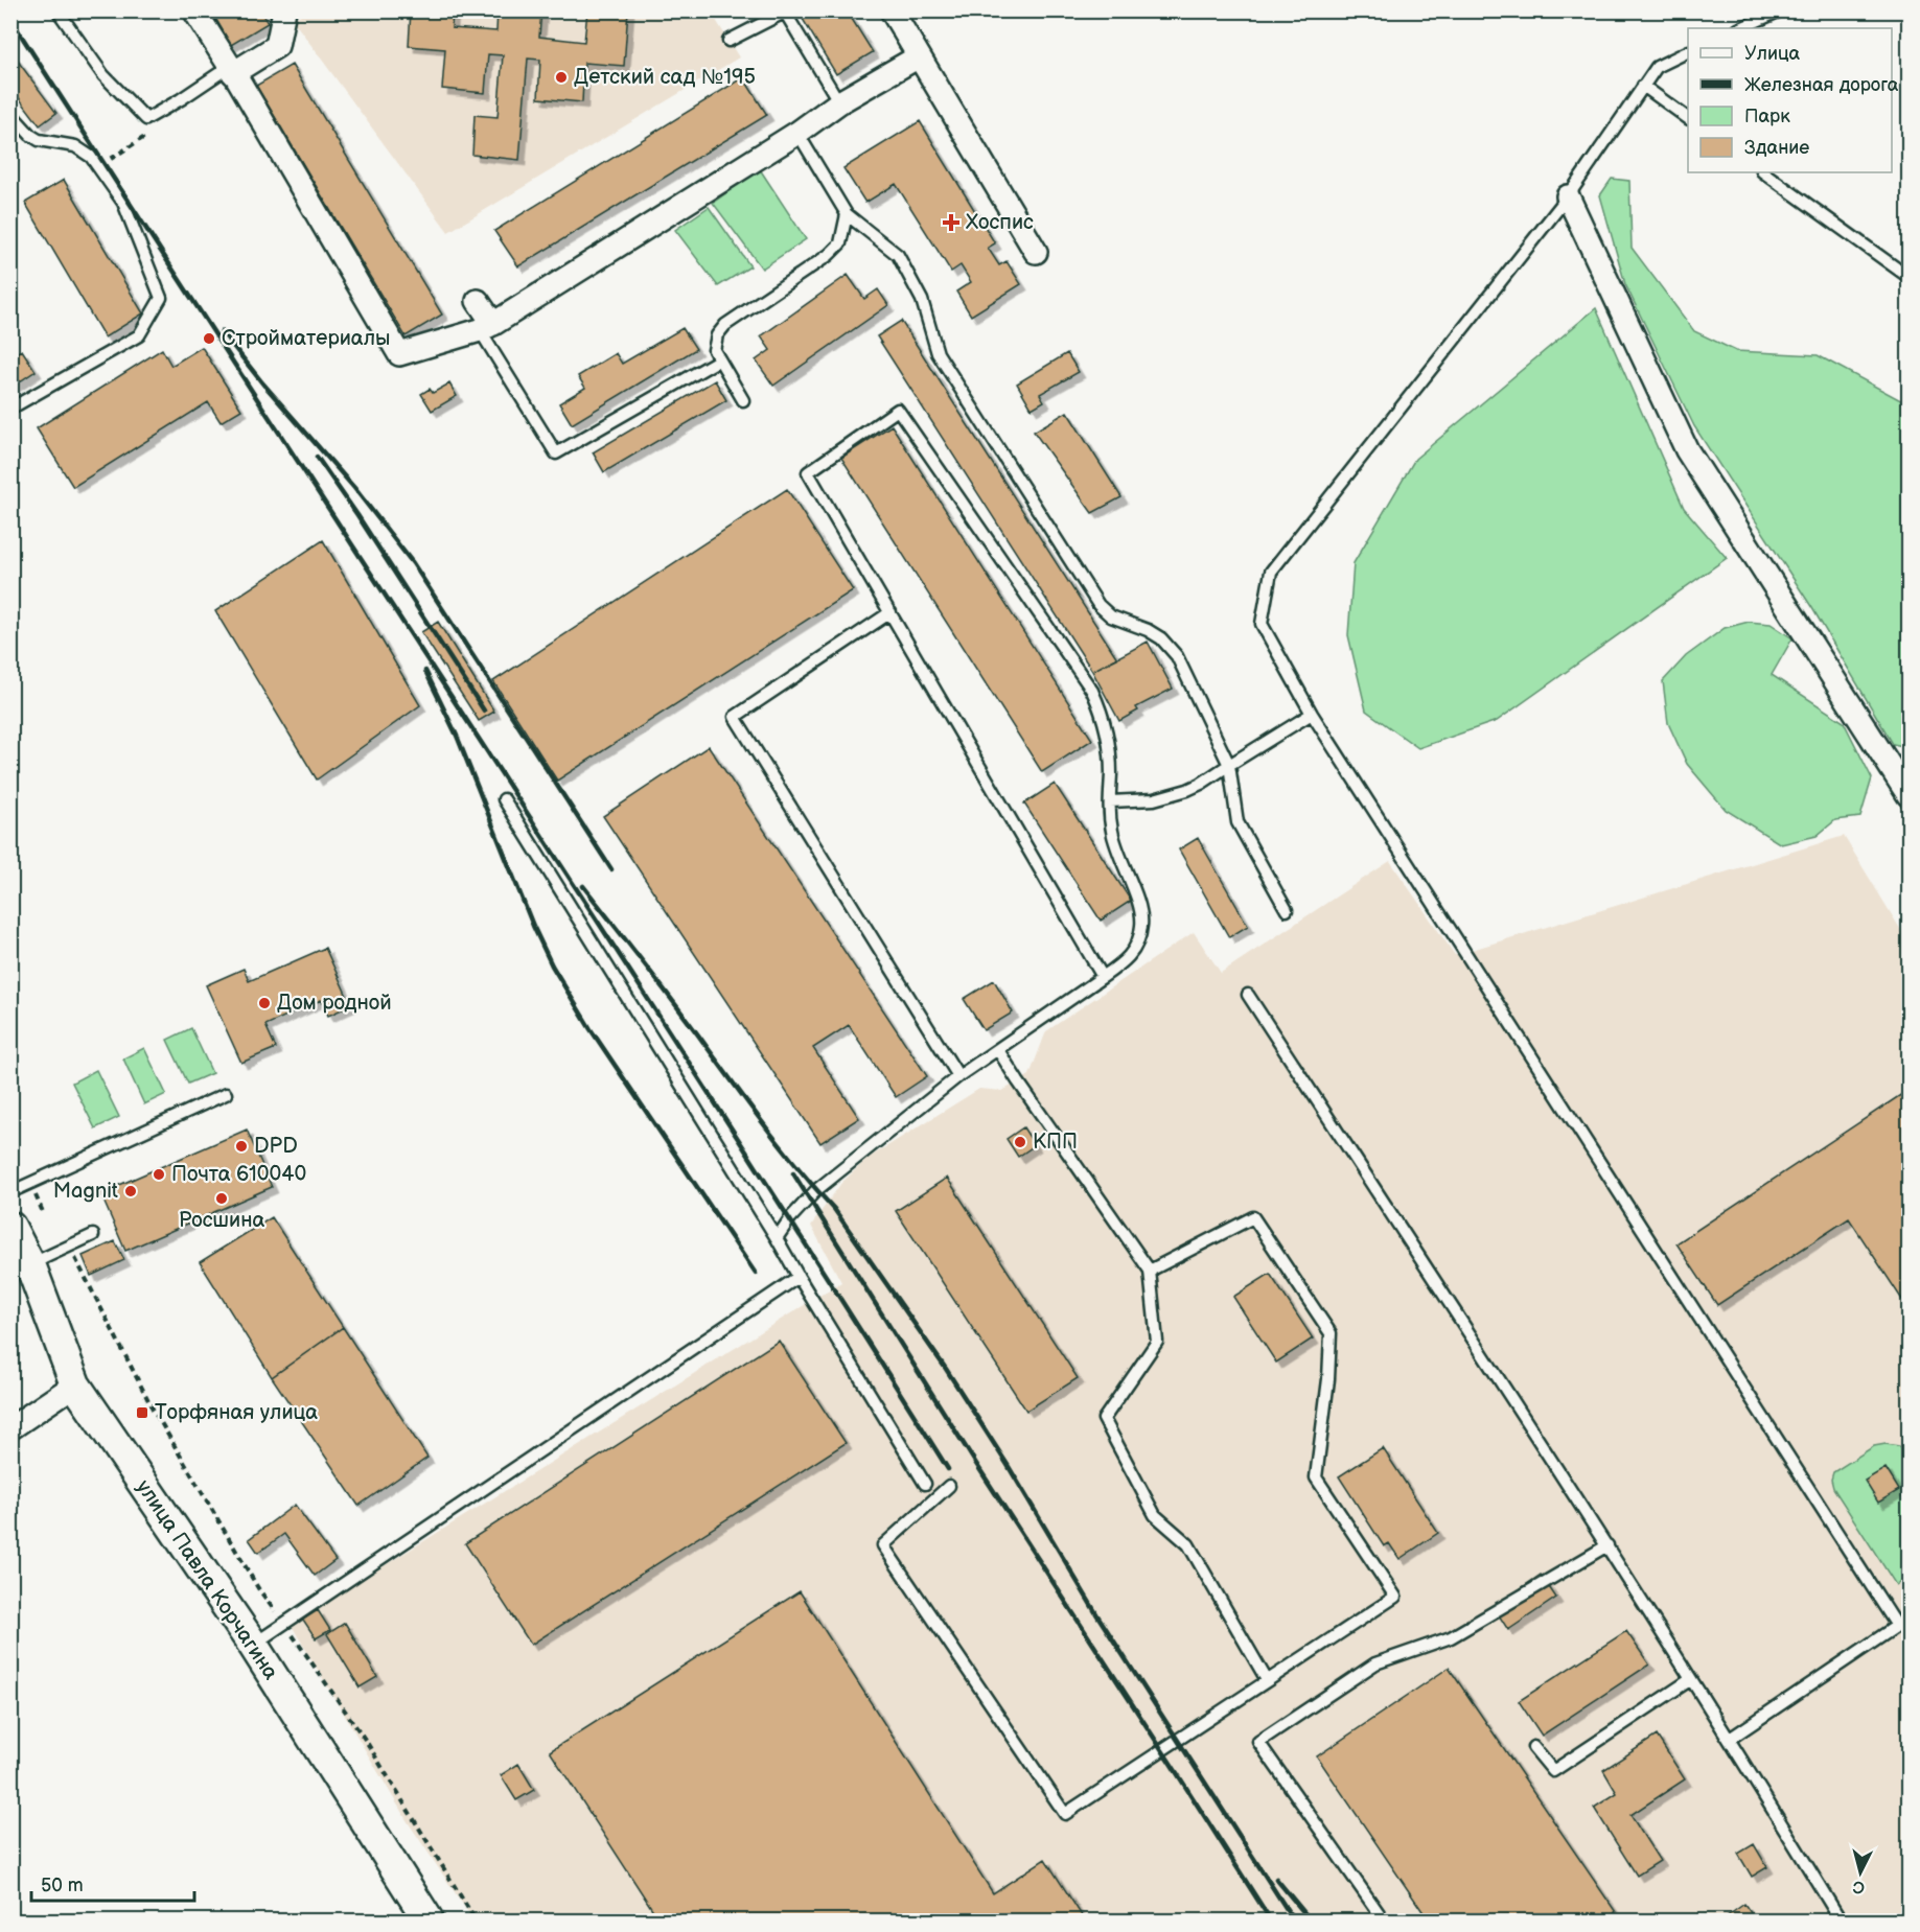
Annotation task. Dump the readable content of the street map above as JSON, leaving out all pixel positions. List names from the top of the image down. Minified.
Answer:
{"streets":{"main road":["улица Павла Корчагина"]},"places":{"other":["Детский сад №195","Стройматериалы","Дом родной","КПП","DPD","Почта 610040","Magnit","Росшина"],"health":["Хоспис"],"transit":["Торфяная улица"]},"legend":["Улица","Железная дорога","Парк","Здание"],"scale_bar":"50 m","north":"bottom"}
